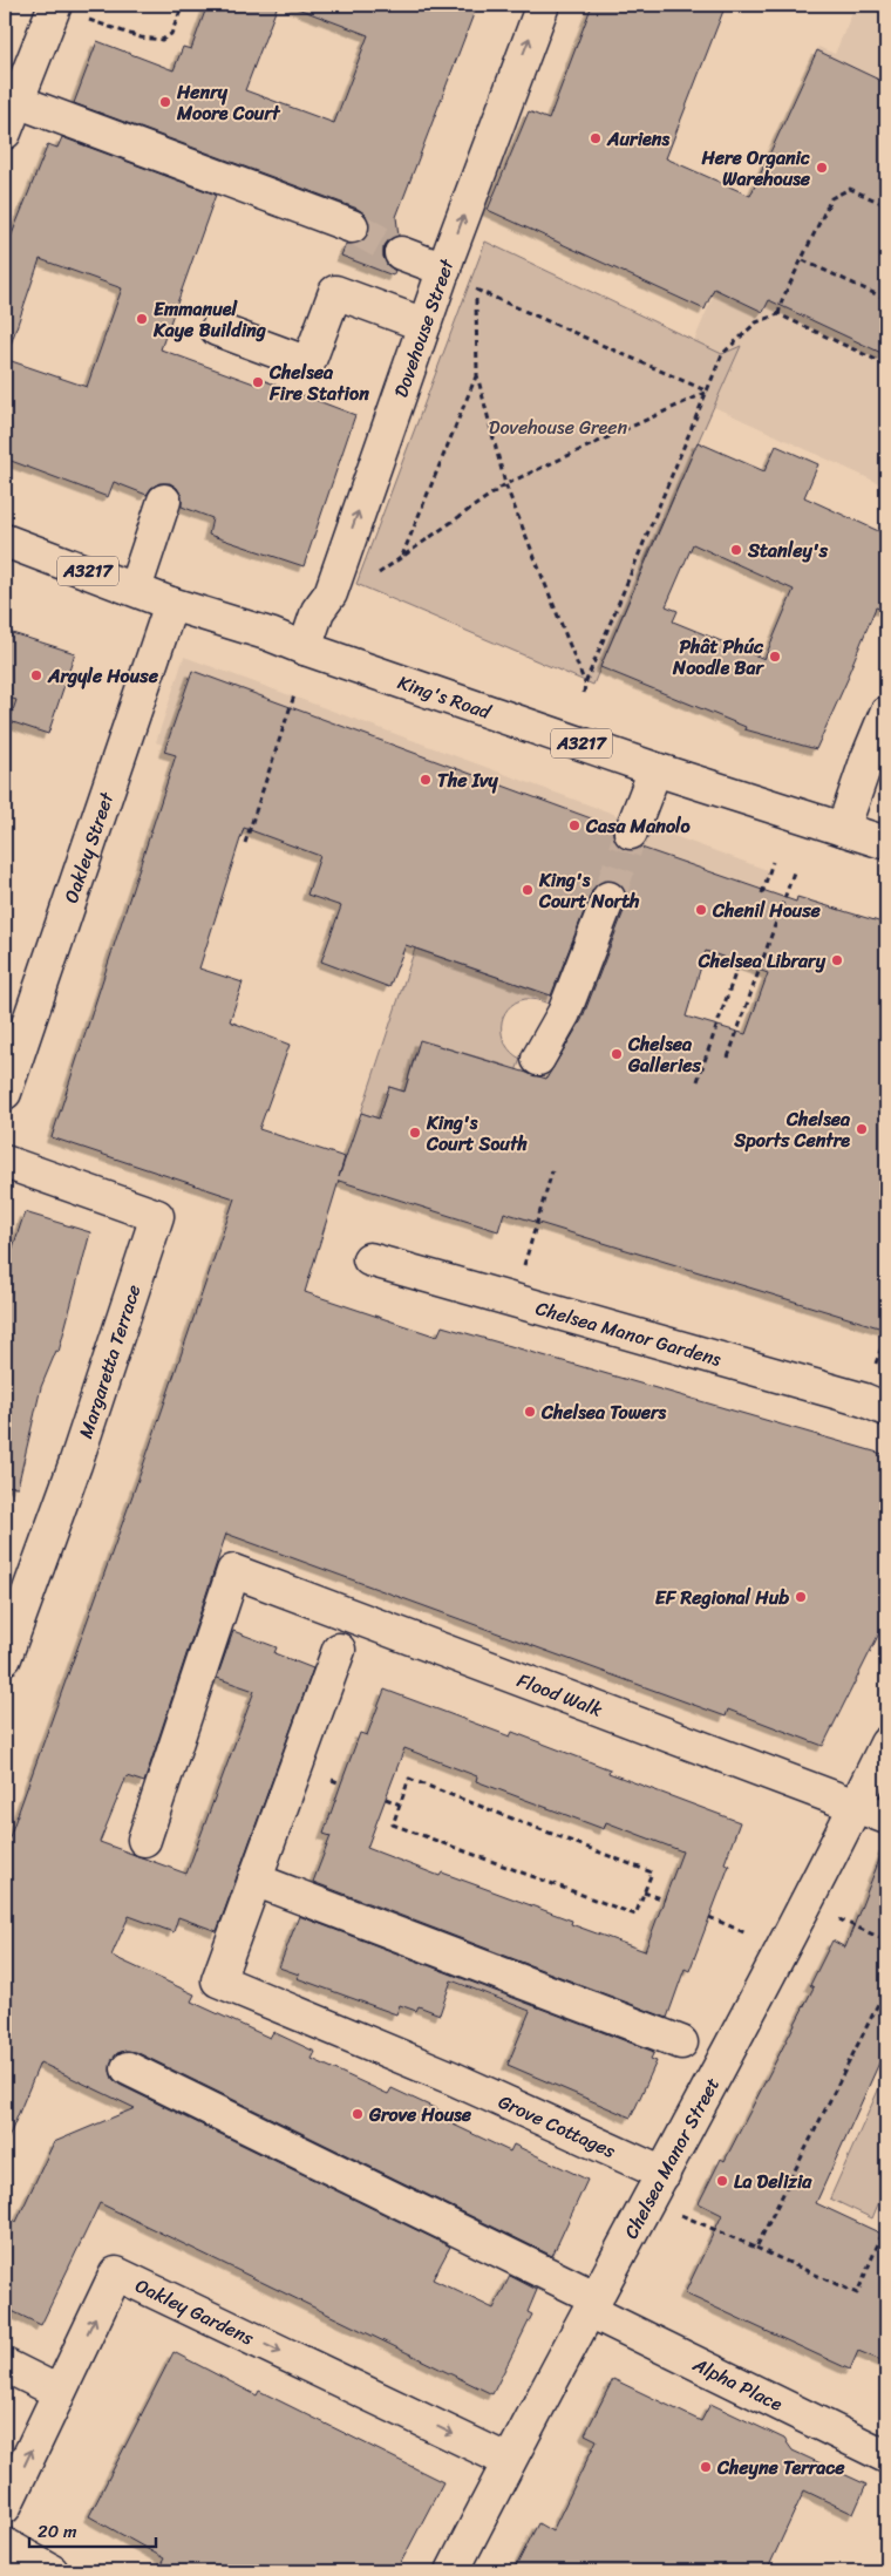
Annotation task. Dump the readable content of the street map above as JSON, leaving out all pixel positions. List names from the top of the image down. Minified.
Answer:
{"streets":{"street":["Dovehouse Street","A3217","King's Road","Oakley Street","Chelsea Manor Gardens","Margaretta Terrace","Flood Walk","Grove Cottages","Chelsea Manor Street","Oakley Gardens","Alpha Place"]},"crossings":[["Dovehouse Street","King's Road"],["King's Road","Oakley Street"],["Flood Walk","Chelsea Manor Street"],["Grove Cottages","Chelsea Manor Street"],["Chelsea Manor Street","Oakley Gardens"],["Chelsea Manor Street","Alpha Place"]],"one_way":["Dovehouse Street"],"parks":["Dovehouse Green"],"places":["Henry Moore Court","Auriens","Here Organic Warehouse","Emmanuel Kaye Building","Chelsea Fire Station","Stanley's","Phât Phúc Noodle Bar","Argyle House","The Ivy","Casa Manolo","King's Court North","Chenil House","Chelsea Library","Chelsea Galleries","Chelsea Sports Centre","King's Court South","Chelsea Towers","EF Regional Hub","Grove House","La Delizia","Cheyne Terrace"],"scale_bar":"20 m"}
